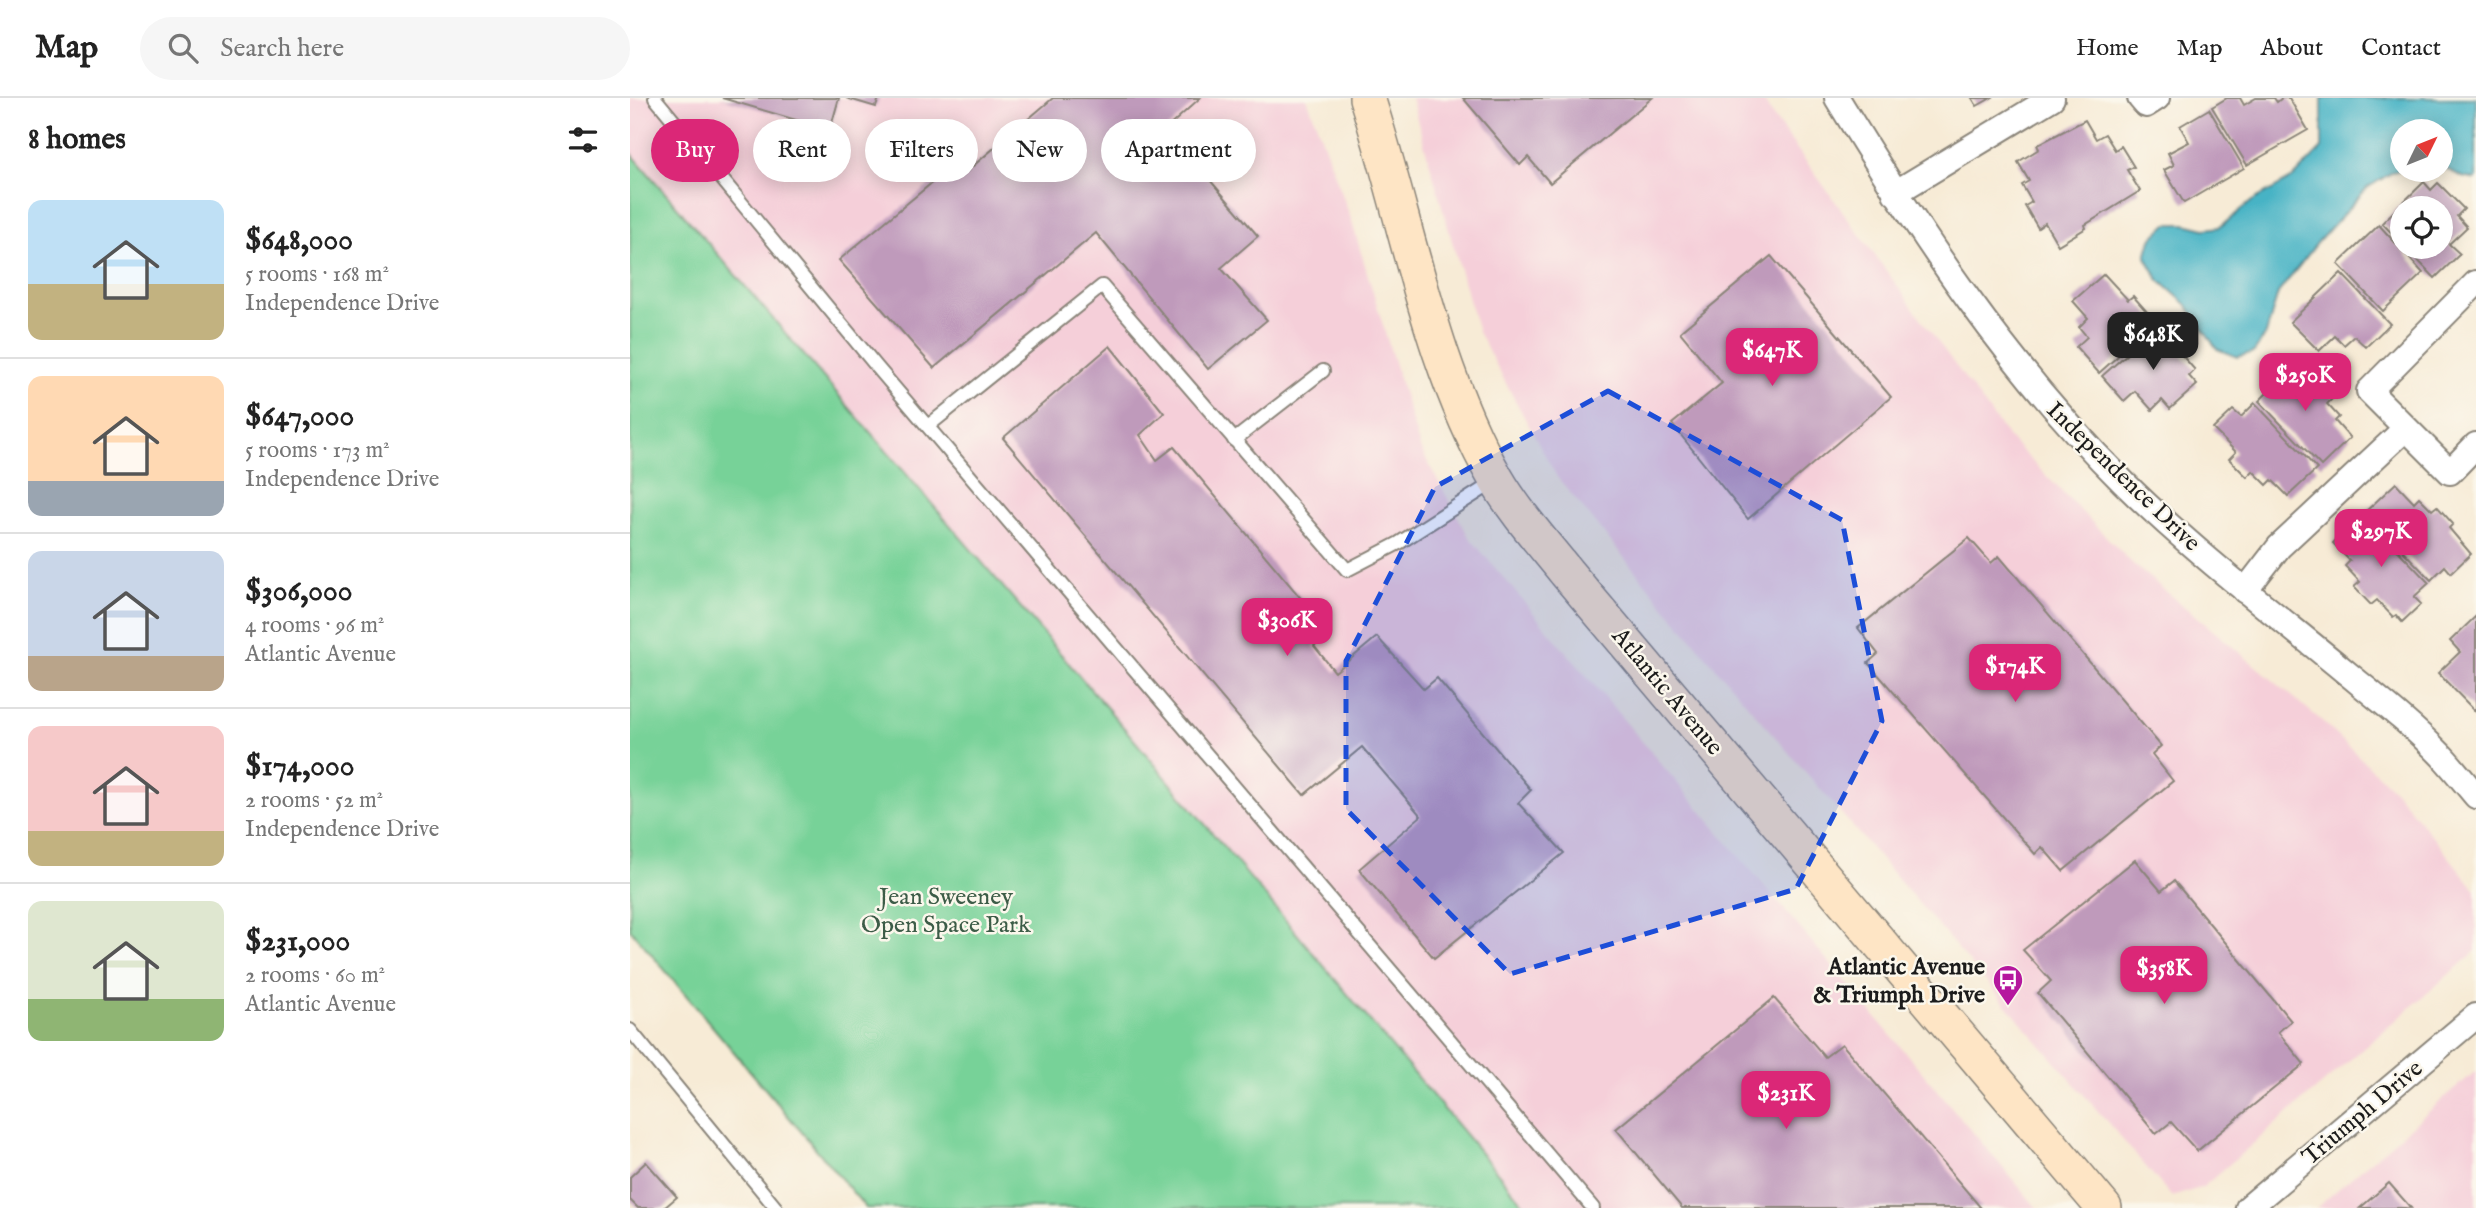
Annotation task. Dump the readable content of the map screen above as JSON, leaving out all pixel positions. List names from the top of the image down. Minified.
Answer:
{"streets":{"street":["Independence Drive","Atlantic Avenue","Triumph Drive"]},"parks":["Jean Sweeney Open Space Park"],"places":{"bus stop":["Atlantic Avenue & Triumph Drive"]},"north":"top right","page":{"header":"Map","search":"Search here","nav":["Home","Map","About","Contact"],"heading":"8 homes","chip":["Buy","Rent","Filters","New","Apartment"],"list":[{"name":"$648,000","note":"5 rooms · 168 m² · Independence Drive"},{"name":"$647,000","note":"5 rooms · 173 m² · Independence Drive"},{"name":"$306,000","note":"4 rooms · 96 m² · Atlantic Avenue"},{"name":"$174,000","note":"2 rooms · 52 m² · Independence Drive"},{"name":"$231,000","note":"2 rooms · 60 m² · Atlantic Avenue"}],"price":["$648K","$647K","$250K","$297K","$306K","$174K","$358K","$231K"]}}
